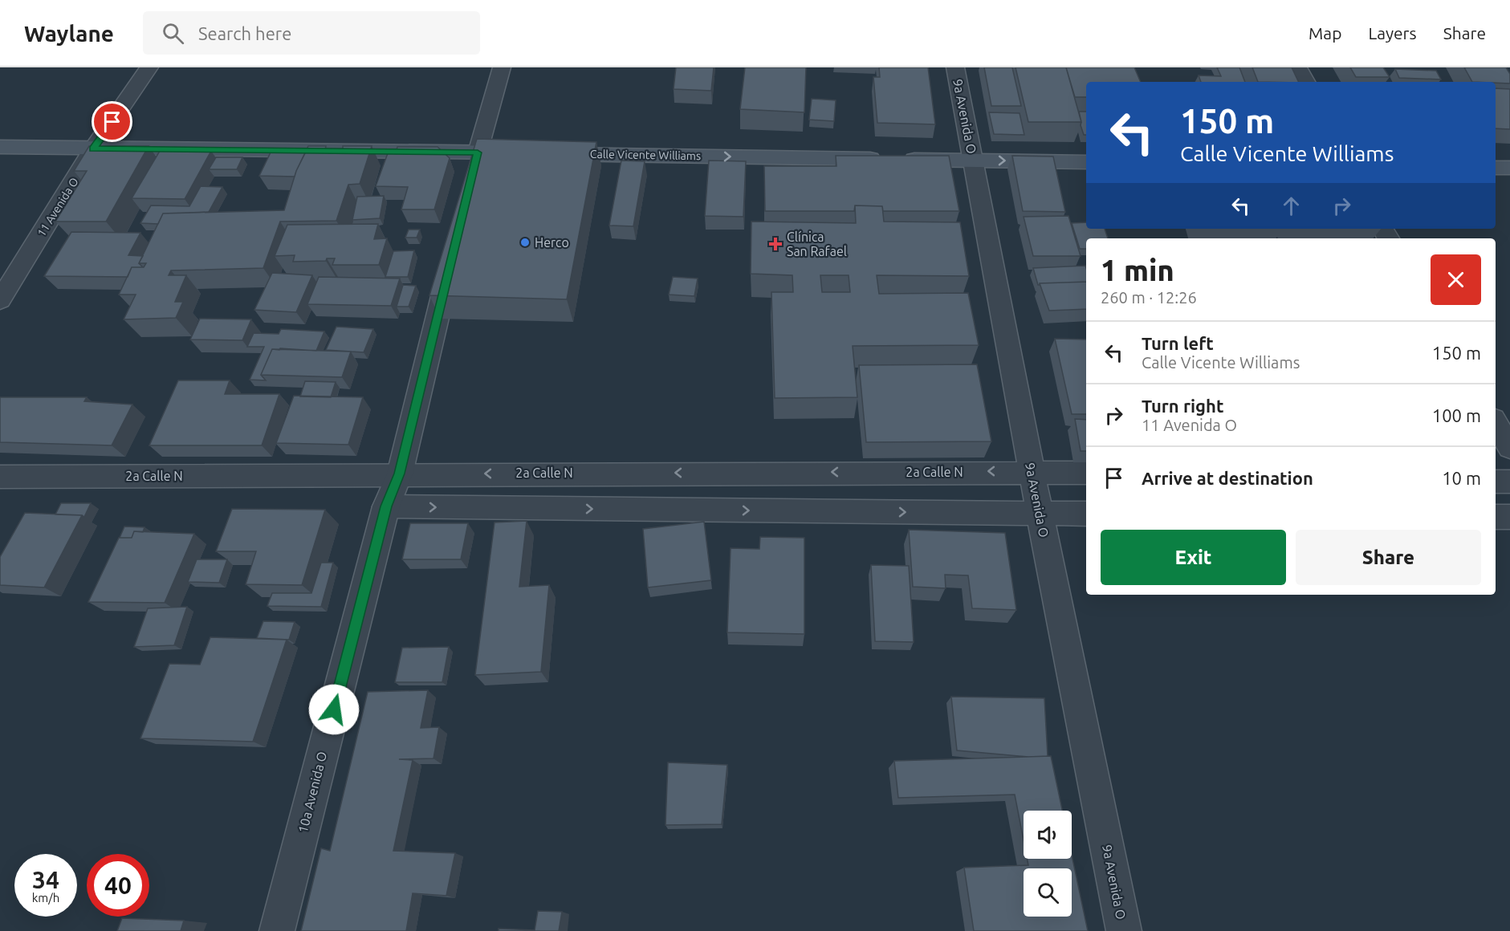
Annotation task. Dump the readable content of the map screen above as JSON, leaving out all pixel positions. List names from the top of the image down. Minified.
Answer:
{"streets":{"main road":["Calle Vicente Williams"],"street":["9a Avenida O","11 Avenida O","2a Calle N","10a Avenida O"]},"crossings":[["9a Avenida O","Calle Vicente Williams"],["9a Avenida O","2a Calle N"],["Calle Vicente Williams","11 Avenida O"],["2a Calle N","10a Avenida O"]],"one_way":["Calle Vicente Williams"],"places":{"other":["Herco"],"health":["Clínica San Rafael"]},"page":{"header":"Waylane","search":"Search here","nav":["Map","Layers","Share"],"turn":["150 m","Calle Vicente Williams"],"heading":["1 min","260 m · 12:26"],"list":[{"name":"Turn left","note":"Calle Vicente Williams","value":"150 m"},{"name":"Turn right","note":"11 Avenida O","value":"100 m"},{"name":"Arrive at destination","value":"10 m"}],"buttons":["Exit","Share"],"speed":"34 km/h","limit":"40"}}
